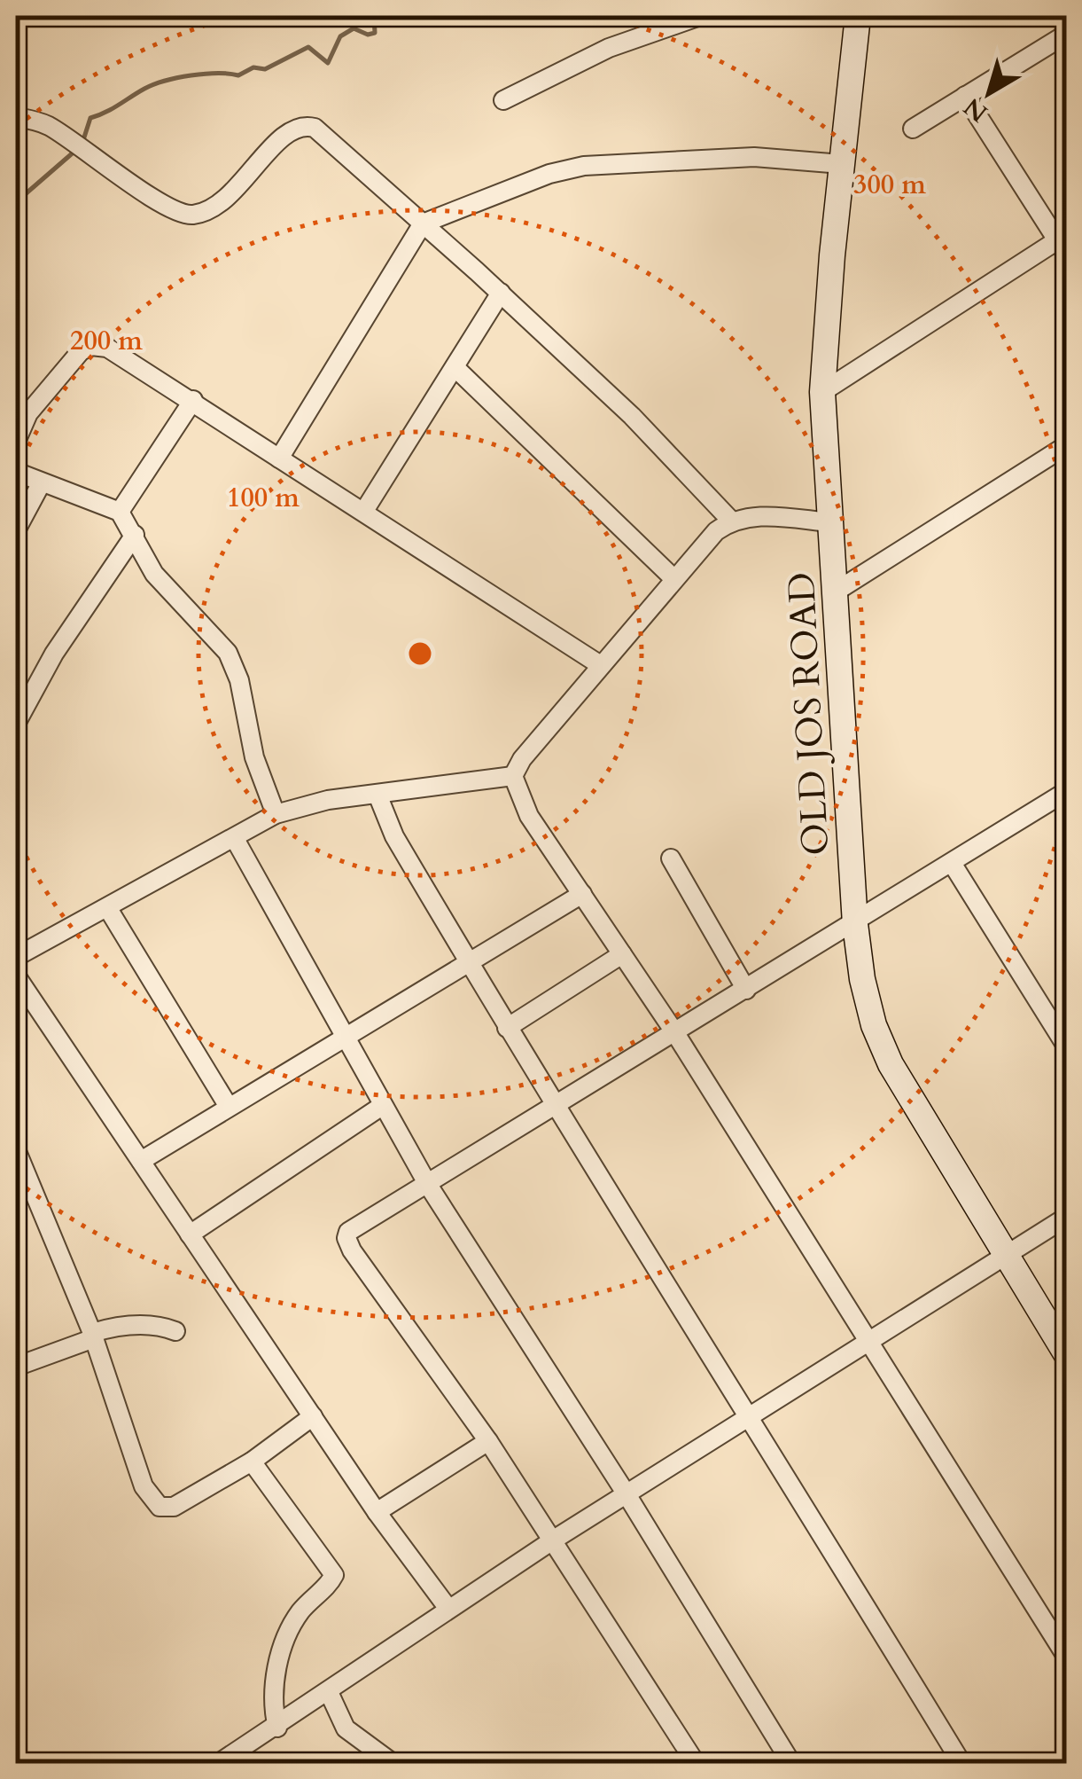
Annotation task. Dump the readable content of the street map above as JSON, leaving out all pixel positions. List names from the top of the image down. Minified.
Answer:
{"streets":{"main road":["OLD JOS ROAD"]},"north":"bottom left","rings":["300 m","200 m","100 m"]}
